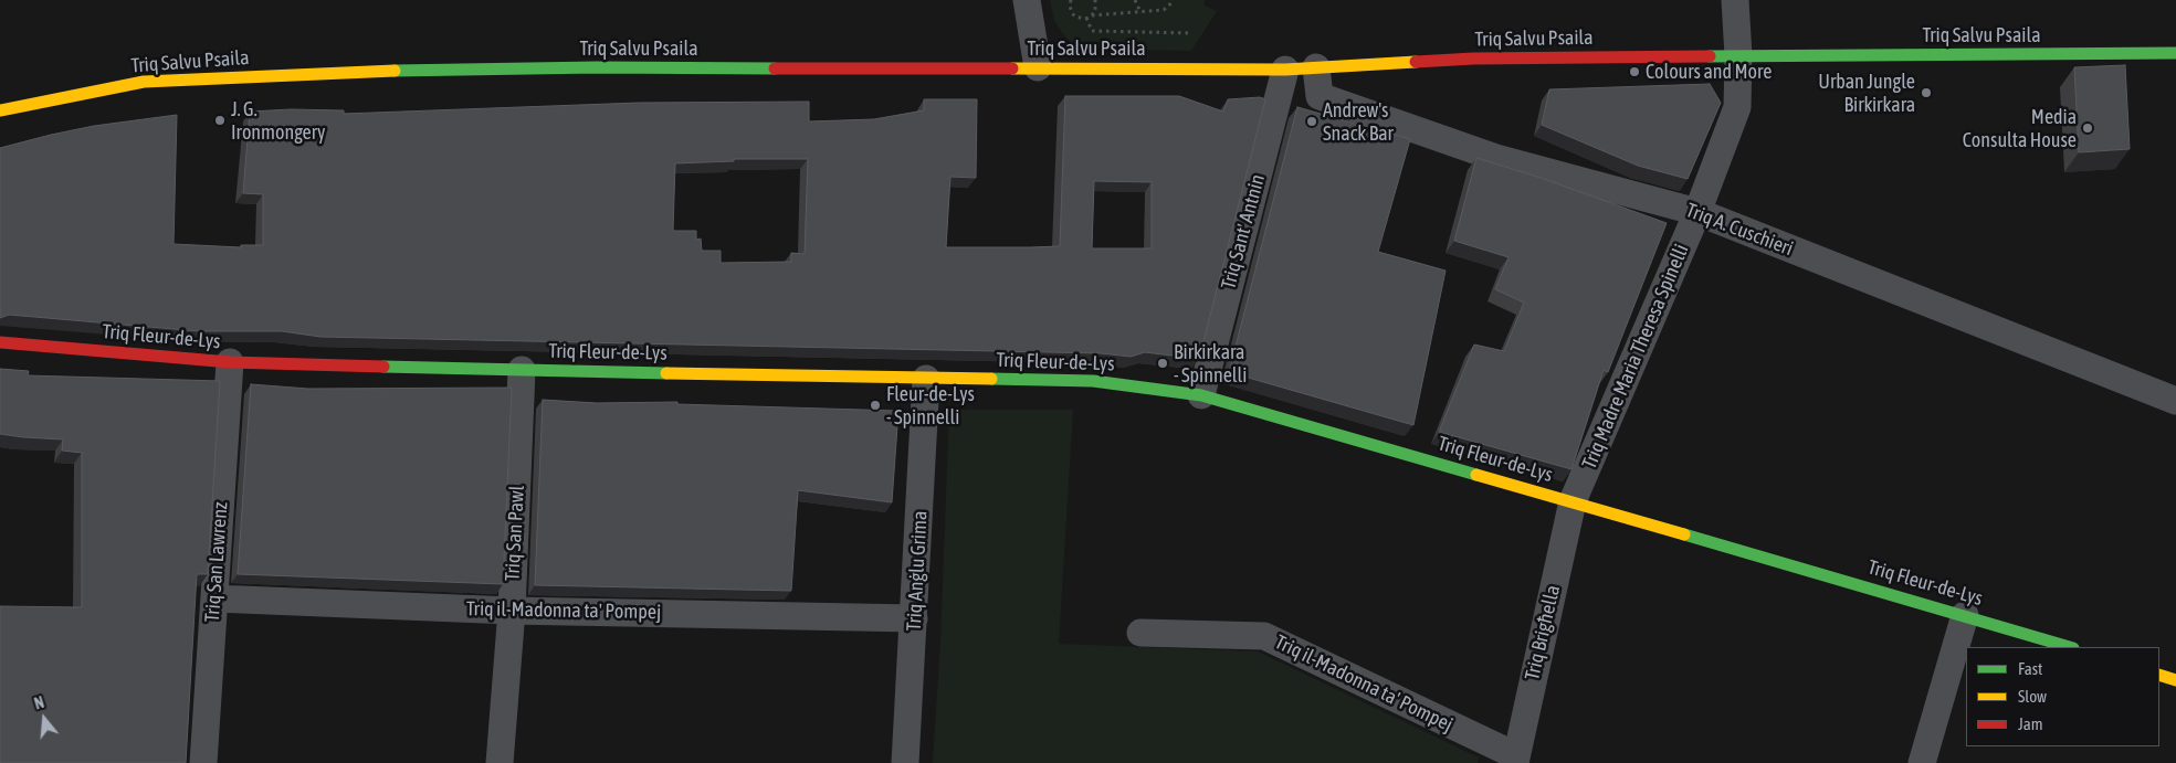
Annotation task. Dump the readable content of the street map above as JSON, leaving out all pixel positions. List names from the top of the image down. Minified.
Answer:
{"streets":{"main road":["Triq Salvu Psaila","Triq Fleur-de-Lys"],"street":["Triq A. Cuschieri","Triq Sant' Antnin","Triq Madre Maria Theresa Spinelli","Triq San Pawl","Triq San Lawrenz","Triq Anġlu Grima","Triq il-Madonna ta' Pompej","Triq Brigħella"]},"crossings":[["Triq Salvu Psaila","Triq A. Cuschieri"],["Triq Salvu Psaila","Triq Sant' Antnin"],["Triq Salvu Psaila","Triq Madre Maria Theresa Spinelli"],["Triq A. Cuschieri","Triq Madre Maria Theresa Spinelli"],["Triq Sant' Antnin","Triq Fleur-de-Lys"],["Triq Fleur-de-Lys","Triq Madre Maria Theresa Spinelli"],["Triq Fleur-de-Lys","Triq San Pawl"],["Triq Fleur-de-Lys","Triq San Lawrenz"],["Triq Fleur-de-Lys","Triq Anġlu Grima"],["Triq Fleur-de-Lys","Triq Brigħella"],["Triq Madre Maria Theresa Spinelli","Triq Brigħella"],["Triq San Pawl","Triq il-Madonna ta' Pompej"],["Triq San Lawrenz","Triq il-Madonna ta' Pompej"],["Triq Anġlu Grima","Triq il-Madonna ta' Pompej"],["Triq il-Madonna ta' Pompej","Triq Brigħella"]],"places":["Colours and More","Urban Jungle Birkirkara","J. G. Ironmongery","Andrew's Snack Bar","Media Consulta House","Birkirkara - Spinnelli","Fleur-de-Lys - Spinnelli"],"legend":["Fast","Slow","Jam"],"north":"top"}
